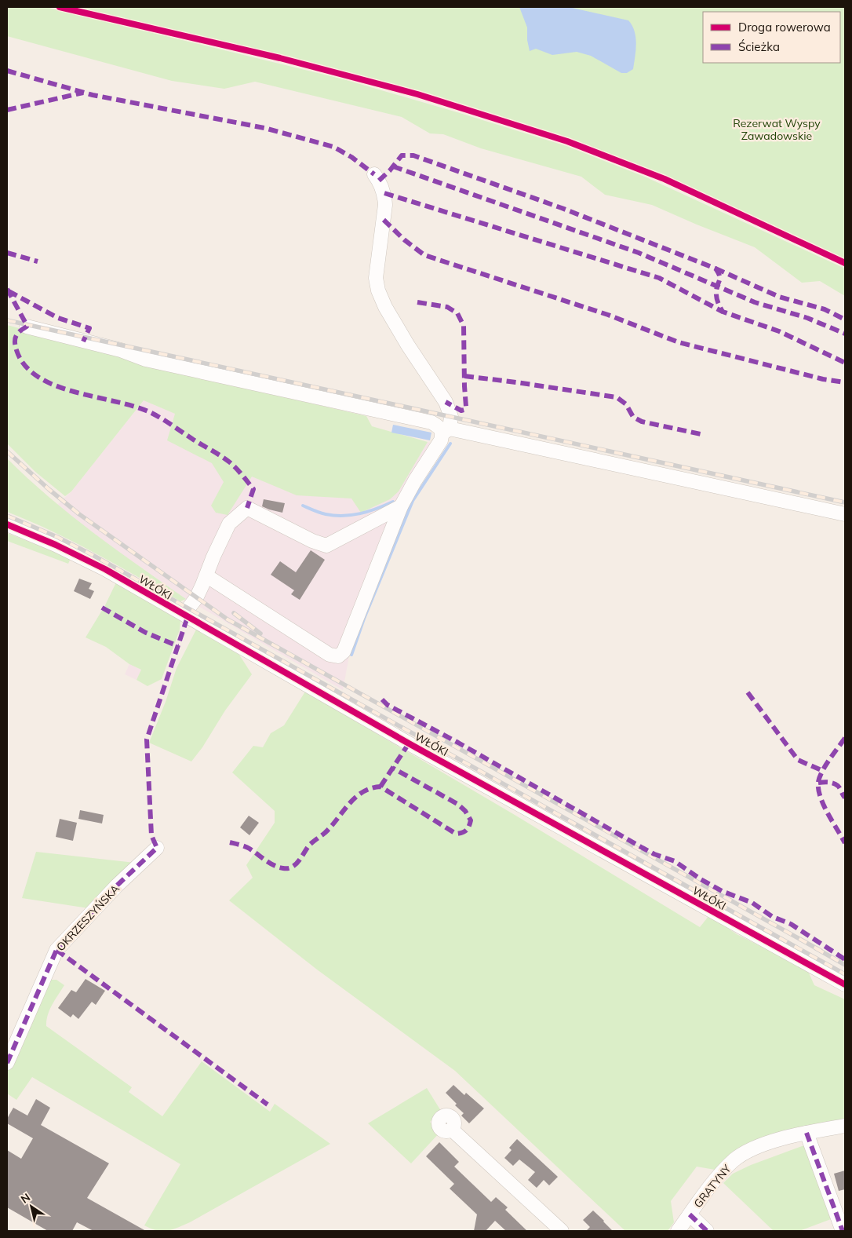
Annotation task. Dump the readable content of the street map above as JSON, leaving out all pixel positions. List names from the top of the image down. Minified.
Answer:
{"streets":{"street":["WŁÓKI","OKRZESZYŃSKA","GRATYNY"]},"parks":["Rezerwat Wyspy Zawadowskie"],"legend":["Droga rowerowa","Ścieżka"],"north":"top left"}
